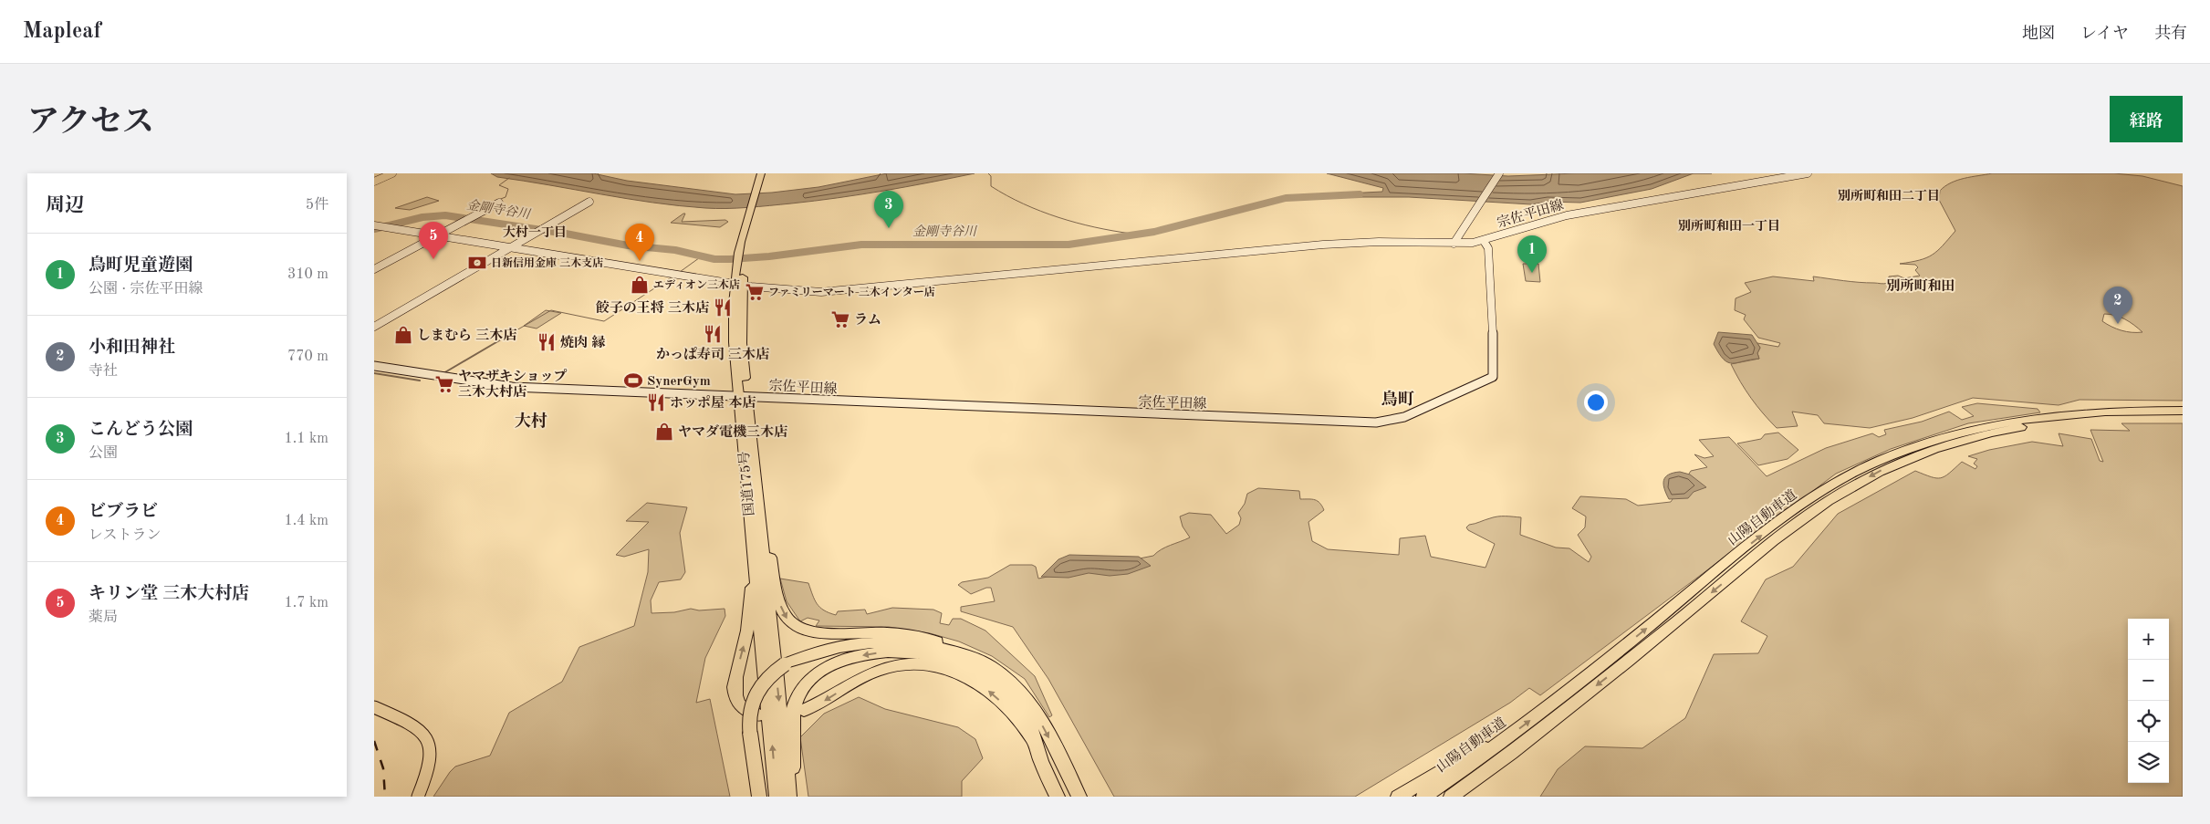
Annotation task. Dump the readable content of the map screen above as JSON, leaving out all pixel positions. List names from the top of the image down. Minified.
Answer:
{"streets":{"highway":["国道175号","山陽自動車道"],"street":["宗佐平田線"]},"crossings":[["宗佐平田線","国道175号"]],"districts":["別所町和田二丁目","別所町和田一丁目","大村一丁目","別所町和田","鳥町","大村"],"water":["金剛寺谷川"],"places":{"bank":["日新信用金庫 三木支店"],"shop":["エディオン三木店","しまむら 三木店","ヤマダ電機三木店"],"supermarket":["ファミリーマート 三木インター店","ラム","ヤマザキショップ 三木大村店"],"restaurant":["餃子の王将 三木店","かっぱ寿司 三木店","焼肉 縁","ホッポ屋 本店"],"sports":["SynerGym"]},"page":{"header":"Mapleaf","nav":["地図","レイヤ","共有"],"title":"アクセス","buttons":"経路","heading":["周辺","5件"],"pins":["3","5","4","1","2"],"list":[{"mark":"1","name":"鳥町児童遊園","note":"公園 · 宗佐平田線","value":"310 m"},{"mark":"2","name":"小和田神社","note":"寺社","value":"770 m"},{"mark":"3","name":"こんどう公園","note":"公園","value":"1.1 km"},{"mark":"4","name":"ビブラビ","note":"レストラン","value":"1.4 km"},{"mark":"5","name":"キリン堂 三木大村店","note":"薬局","value":"1.7 km"}],"map_buttons":["+","−"]}}
